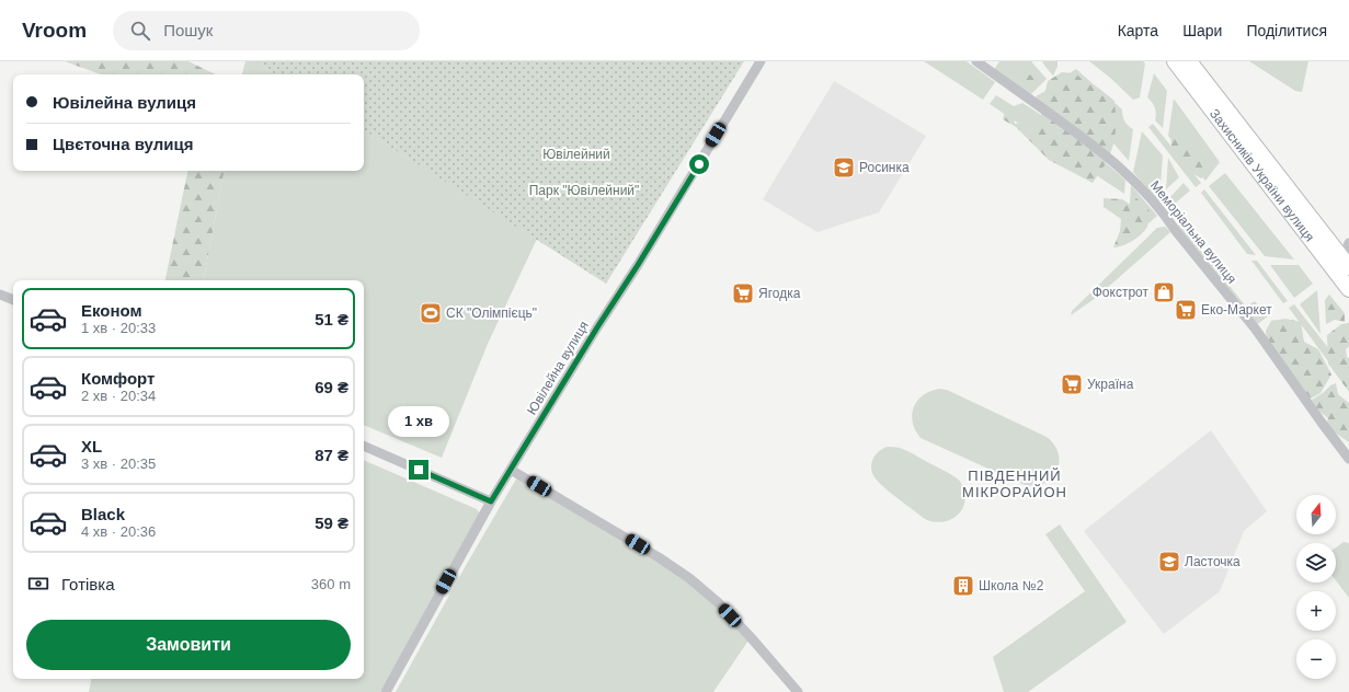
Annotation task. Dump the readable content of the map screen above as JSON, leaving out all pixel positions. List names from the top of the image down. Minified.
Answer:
{"streets":{"highway":["Захисників України вулиця"],"street":["Меморіальна вулиця","Ювілейна вулиця"]},"districts":["ПІВДЕННИЙ МІКРОРАЙОН"],"parks":["Ювілейний","Парк \"Ювілейний\""],"places":{"school or university":["Росинка","Ласточка"],"shop":["Фокстрот"],"supermarket":["Ягодка","Еко-Маркет","Україна"],"sports":["СК \"Олімпієць\""],"building":["Школа №2"]},"north":"top","page":{"header":"Vroom","search":"Пошук","nav":["Карта","Шари","Поділитися"],"banner":["Ювілейна вулиця","Цвєточна вулиця"],"list":[{"name":"Економ","note":"1 хв · 20:33","value":"51 ₴"},{"name":"Комфорт","note":"2 хв · 20:34","value":"69 ₴"},{"name":"XL","note":"3 хв · 20:35","value":"87 ₴"},{"name":"Black","note":"4 хв · 20:36","value":"59 ₴"}],"bubble":"1 хв","map_buttons":["+","−"],"pay":["Готівка","360 m"],"buttons":"Замовити"}}
